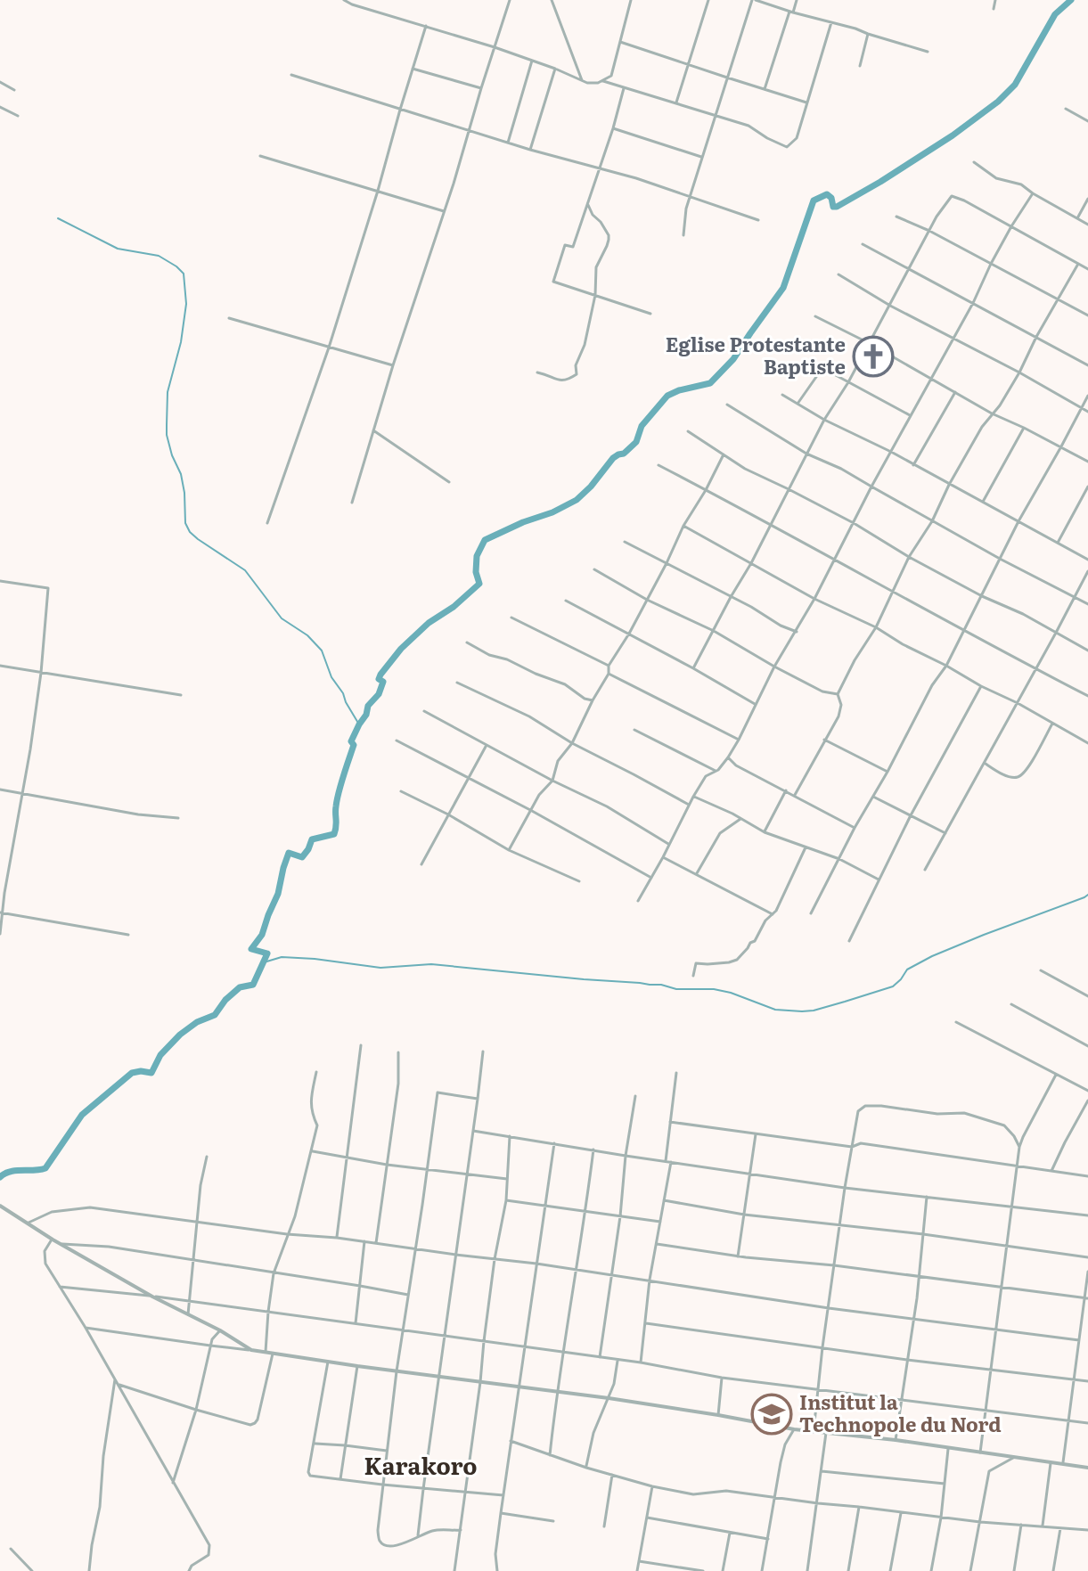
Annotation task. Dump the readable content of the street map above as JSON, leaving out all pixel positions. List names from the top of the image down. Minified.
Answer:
{"districts":["Karakoro"],"places":{"church":["Eglise Protestante Baptiste"],"school or university":["Institut la Technopole du Nord"]}}
